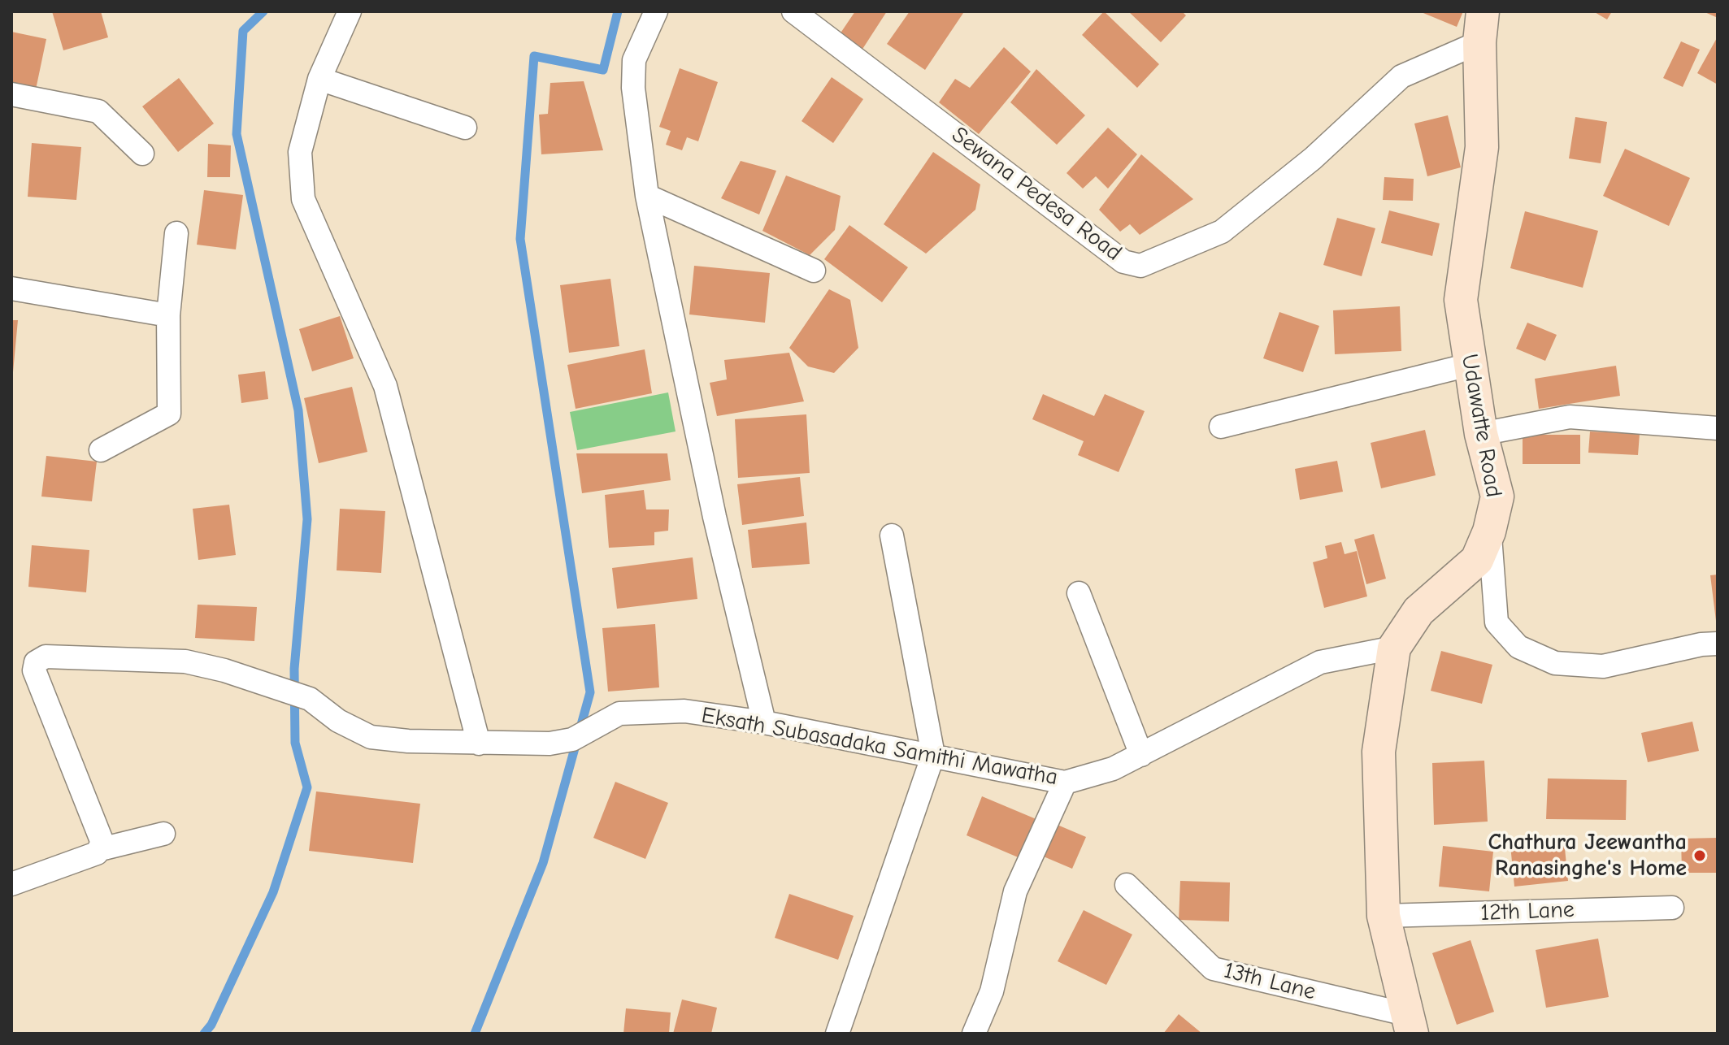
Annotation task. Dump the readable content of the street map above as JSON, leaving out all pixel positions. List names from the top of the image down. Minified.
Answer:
{"streets":{"street":["Sewana Pedesa Road","Udawatte Road","Eksath Subasadaka Samithi Mawatha","12th Lane","13th Lane"]},"crossings":[["Sewana Pedesa Road","Udawatte Road"],["Udawatte Road","Eksath Subasadaka Samithi Mawatha"],["Udawatte Road","12th Lane"],["Udawatte Road","13th Lane"]],"places":["Chathura Jeewantha Ranasinghe's Home"]}
